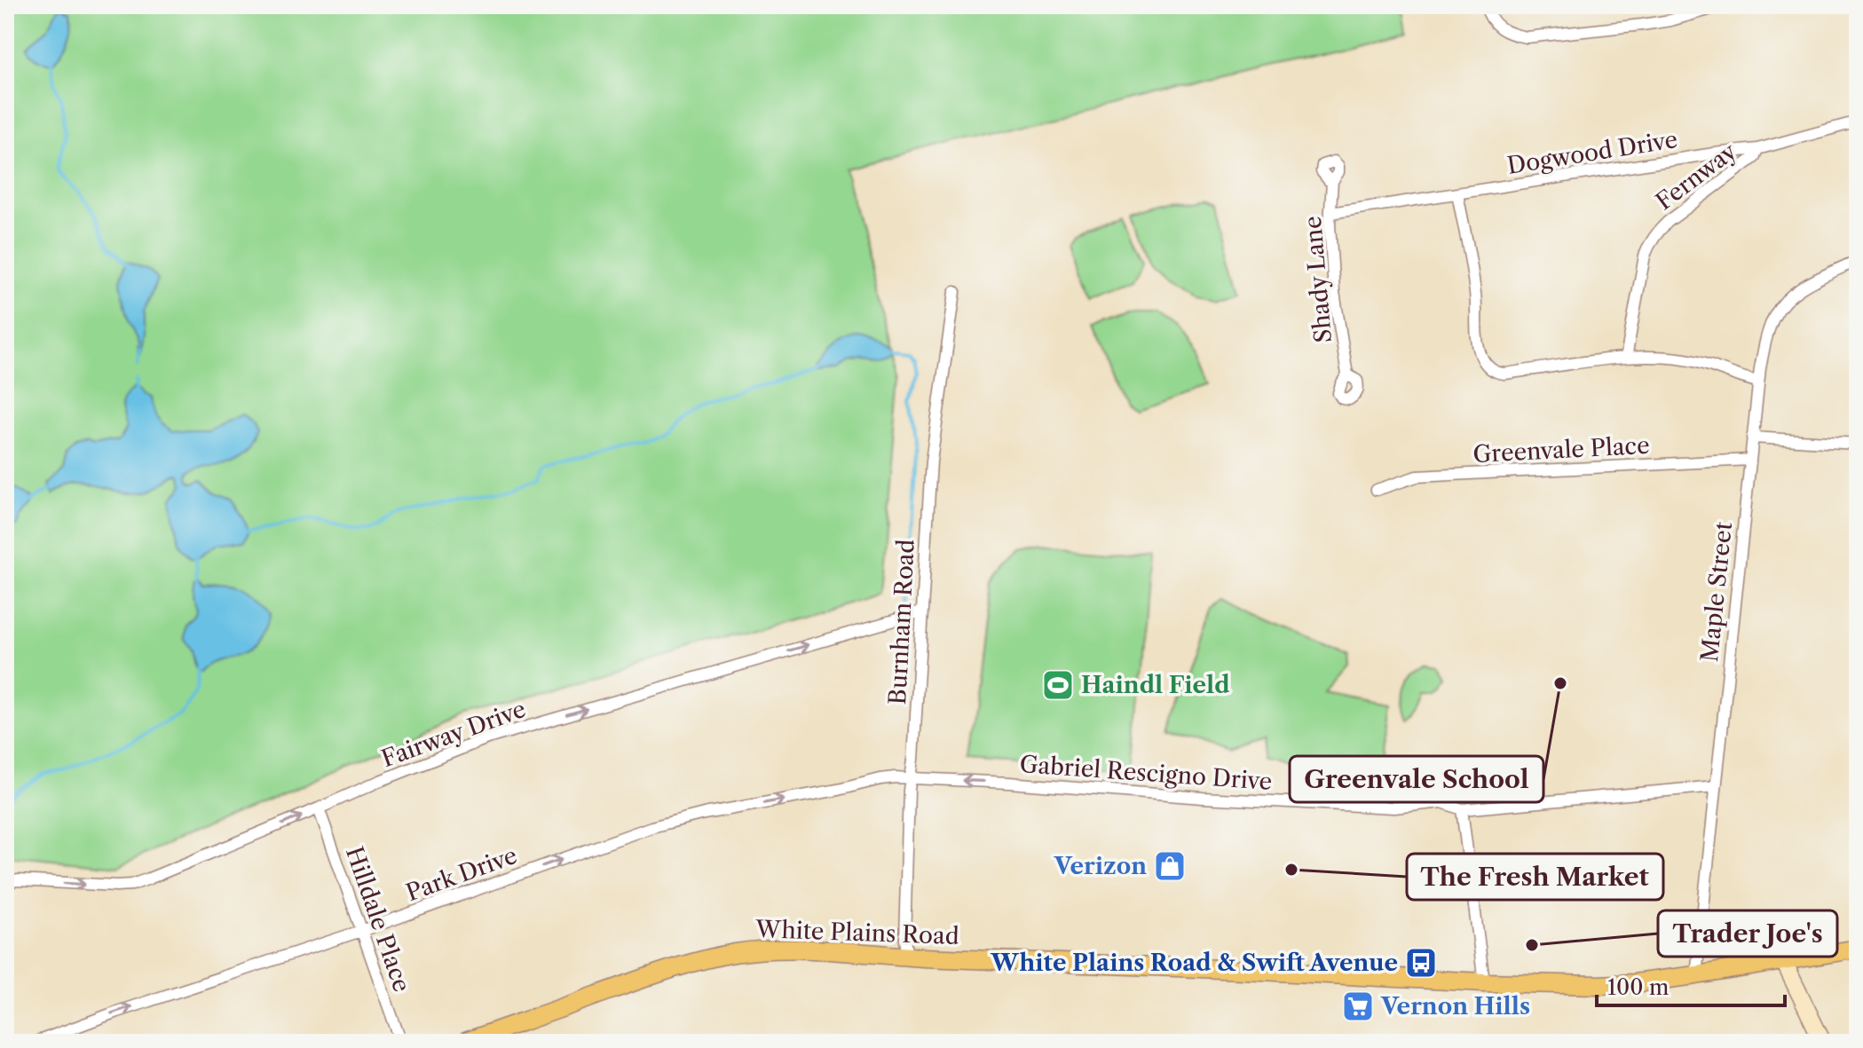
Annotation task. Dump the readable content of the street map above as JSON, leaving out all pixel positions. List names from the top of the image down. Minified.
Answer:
{"streets":{"main road":["White Plains Road"],"street":["Dogwood Drive","Fernway","Shady Lane","Greenvale Place","Maple Street","Burnham Road","Fairway Drive","Gabriel Rescigno Drive","Park Drive","Hilldale Place"]},"crossings":[["Dogwood Drive","Fernway"],["Dogwood Drive","Shady Lane"],["Greenvale Place","Maple Street"],["Maple Street","Gabriel Rescigno Drive"],["Maple Street","White Plains Road"],["Burnham Road","Fairway Drive"],["Burnham Road","Gabriel Rescigno Drive"],["Burnham Road","Park Drive"],["Burnham Road","White Plains Road"],["Fairway Drive","Hilldale Place"],["Gabriel Rescigno Drive","Park Drive"],["Park Drive","Hilldale Place"]],"one_way":["Fairway Drive","Gabriel Rescigno Drive","Park Drive"],"places":{"other":["Greenvale School","The Fresh Market","Trader Joe's"],"sports":["Haindl Field"],"shop":["Verizon"],"bus stop":["White Plains Road & Swift Avenue"],"supermarket":["Vernon Hills"]},"scale_bar":"100 m"}
